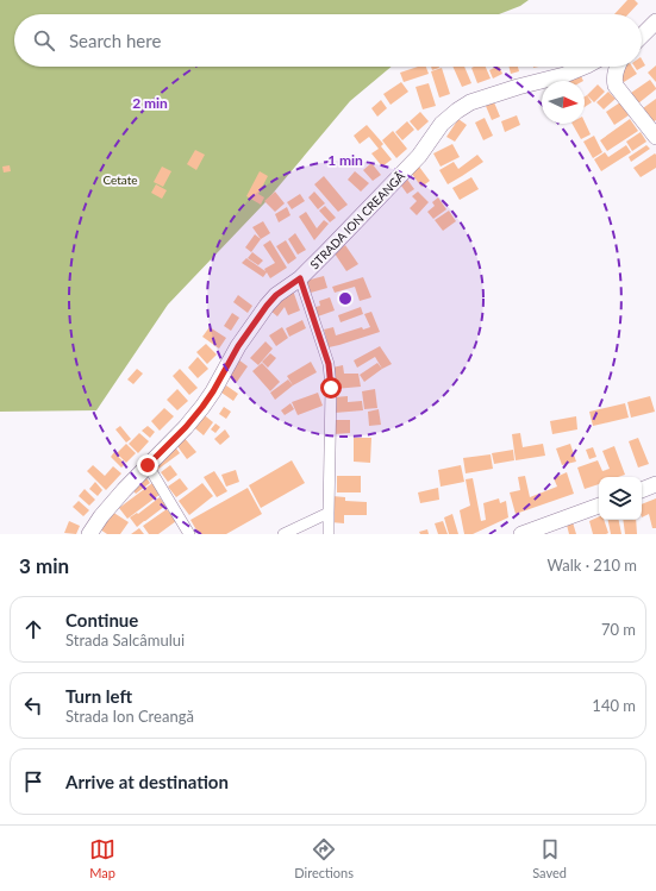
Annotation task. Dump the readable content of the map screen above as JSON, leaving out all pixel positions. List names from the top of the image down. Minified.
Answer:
{"streets":{"street":["STRADA ION CREANGĂ"]},"parks":["Cetate"],"north":"right","page":{"search":"Search here","heading":["3 min","Walk · 210 m"],"list":[["Continue","Strada Salcâmului","70 m"],["Turn left","Strada Ion Creangă","140 m"],"Arrive at destination"],"nav":["Map","Directions","Saved"]},"rings":["2 min","1 min"]}
